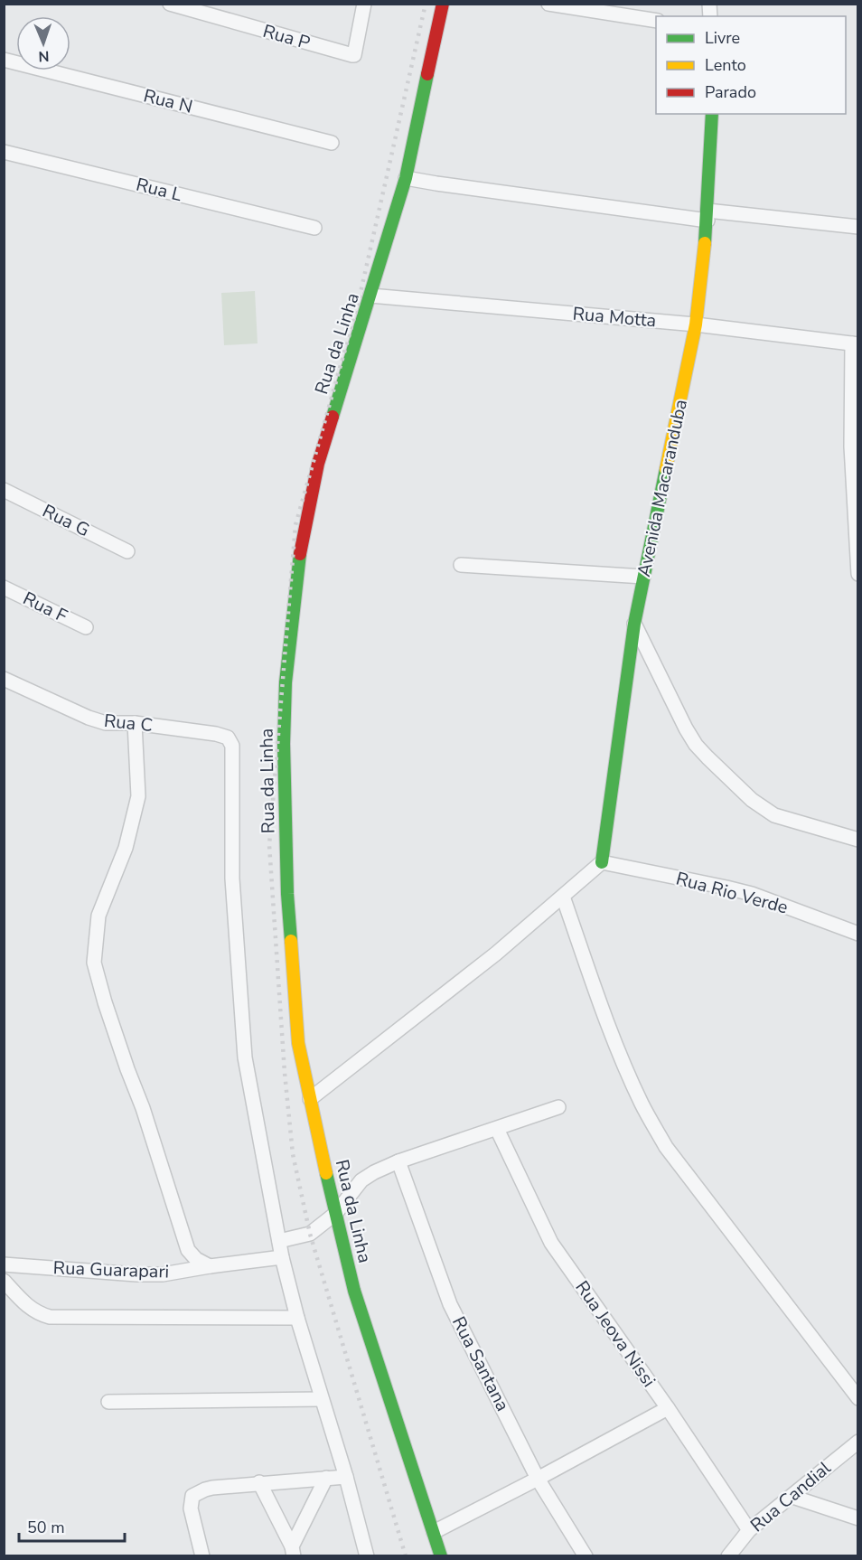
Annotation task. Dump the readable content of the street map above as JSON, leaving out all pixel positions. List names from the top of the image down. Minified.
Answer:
{"streets":{"street":["Rua P","Rua N","Rua L","Rua Motta","Rua da Linha","Avenida Macaranduba","Rua G","Rua F","Rua C","Rua Rio Verde","Rua Guarapari","Rua Jeova Nissi","Rua Santana","Rua Candial"]},"crossings":[["Rua Motta","Rua da Linha"],["Rua Motta","Avenida Macaranduba"],["Avenida Macaranduba","Rua Rio Verde"],["Rua Jeova Nissi","Rua Candial"]],"legend":["Livre","Lento","Parado"],"scale_bar":"50 m","north":"bottom"}
